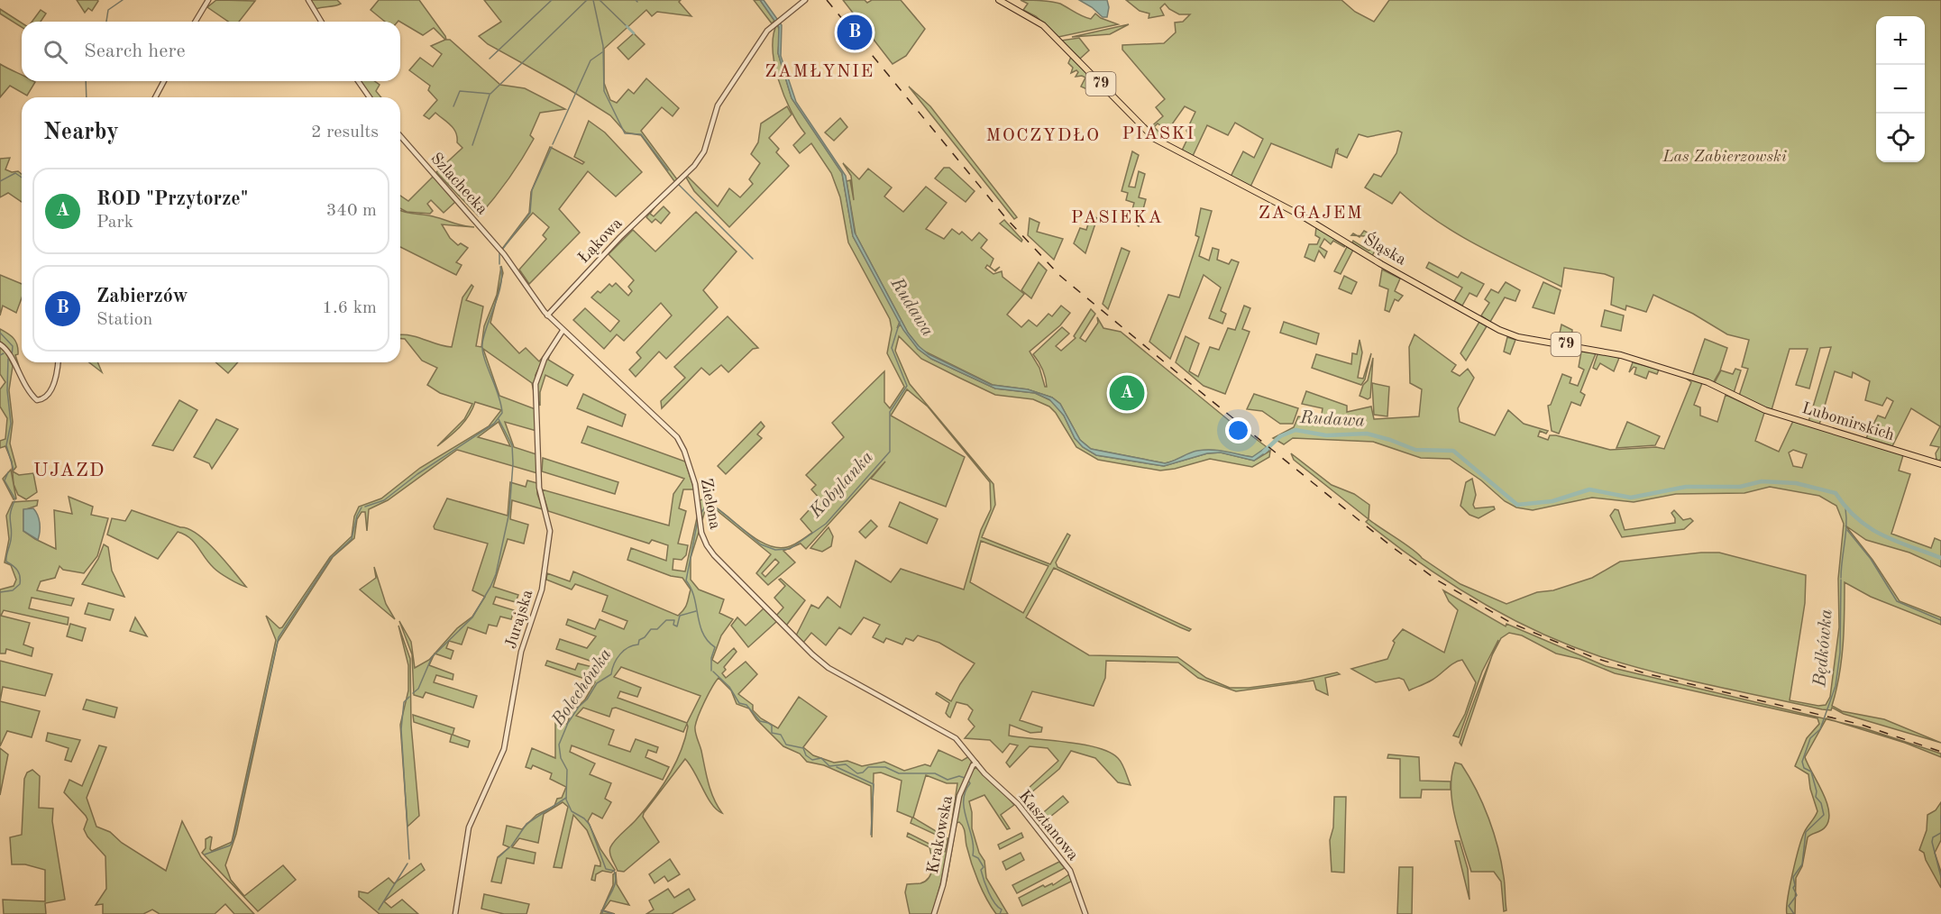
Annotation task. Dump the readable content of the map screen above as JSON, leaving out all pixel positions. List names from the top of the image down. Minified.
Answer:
{"streets":{"main road":["79","Śląska","Lubomirskich"],"street":["Szlachecka","Łąkowa","Zielona","Jurajska","Kasztanowa","Krakowska"]},"crossings":[["Szlachecka","Zielona"],["Łąkowa","Zielona"],["Śląska","Lubomirskich"],["Zielona","Jurajska"],["Zielona","Kasztanowa"],["Zielona","Krakowska"],["Kasztanowa","Krakowska"]],"districts":["ZAMŁYNIE","PIASKI","MOCZYDŁO","ZA GAJEM","PASIEKA","UJAZD"],"water":["Rudawa","Kobylanka","Będkówka","Bolechówka"],"parks":["Las Zabierzowski"],"page":{"pins":["B","A"],"map_buttons":["+","−"],"search":"Search here","heading":["Nearby","2 results"],"list":[{"mark":"A","name":"ROD \"Przytorze\"","note":"Park","value":"340 m"},{"mark":"B","name":"Zabierzów","note":"Station","value":"1.6 km"}]}}
